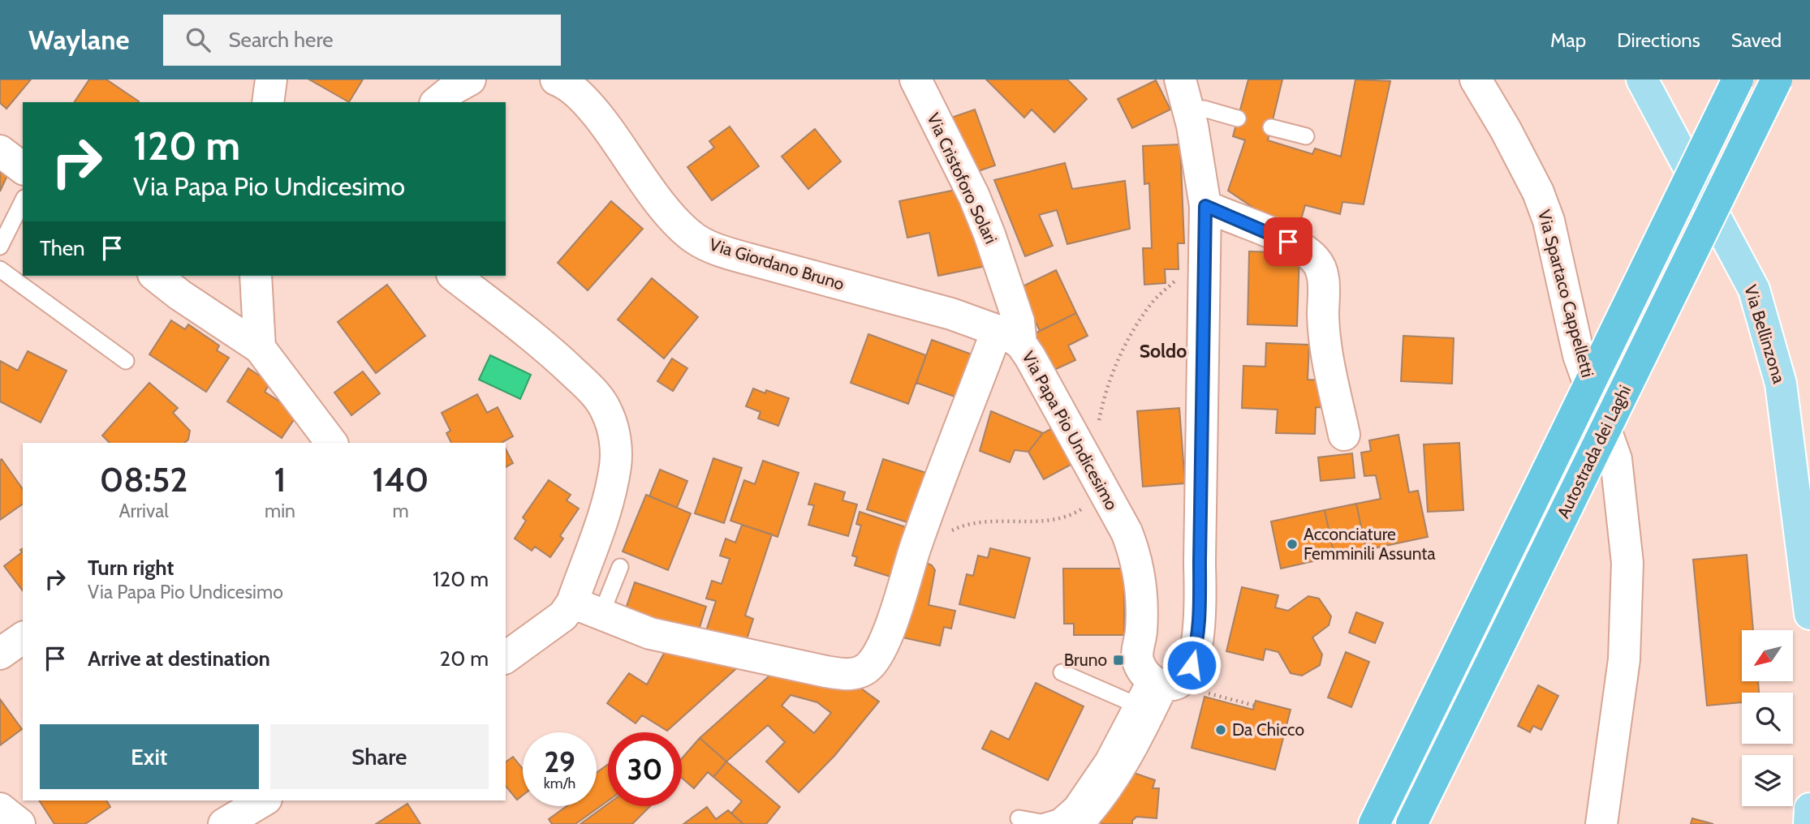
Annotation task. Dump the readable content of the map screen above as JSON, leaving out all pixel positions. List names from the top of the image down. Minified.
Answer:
{"streets":{"highway":["Autostrada dei Laghi"],"main road":["Via Bellinzona"],"street":["Via Cristoforo Solari","Via Giordano Bruno","Via Spartaco Cappelletti","Via Papa Pio Undicesimo"]},"crossings":[["Via Cristoforo Solari","Via Giordano Bruno"],["Via Cristoforo Solari","Via Papa Pio Undicesimo"],["Via Giordano Bruno","Via Papa Pio Undicesimo"]],"districts":["Soldo"],"places":{"other":["Acconciature Femminili Assunta","Da Chicco"],"transit":["Bruno"]},"north":"bottom left","page":{"header":"Waylane","search":"Search here","nav":["Map","Directions","Saved"],"turn":["120 m","Via Papa Pio Undicesimo"],"then":"Then","eta":["08:52","Arrival","1","min","140","m"],"list":[{"name":"Turn right","note":"Via Papa Pio Undicesimo","value":"120 m"},{"name":"Arrive at destination","value":"20 m"}],"buttons":["Exit","Share"],"speed":"29 km/h","limit":"30"}}
